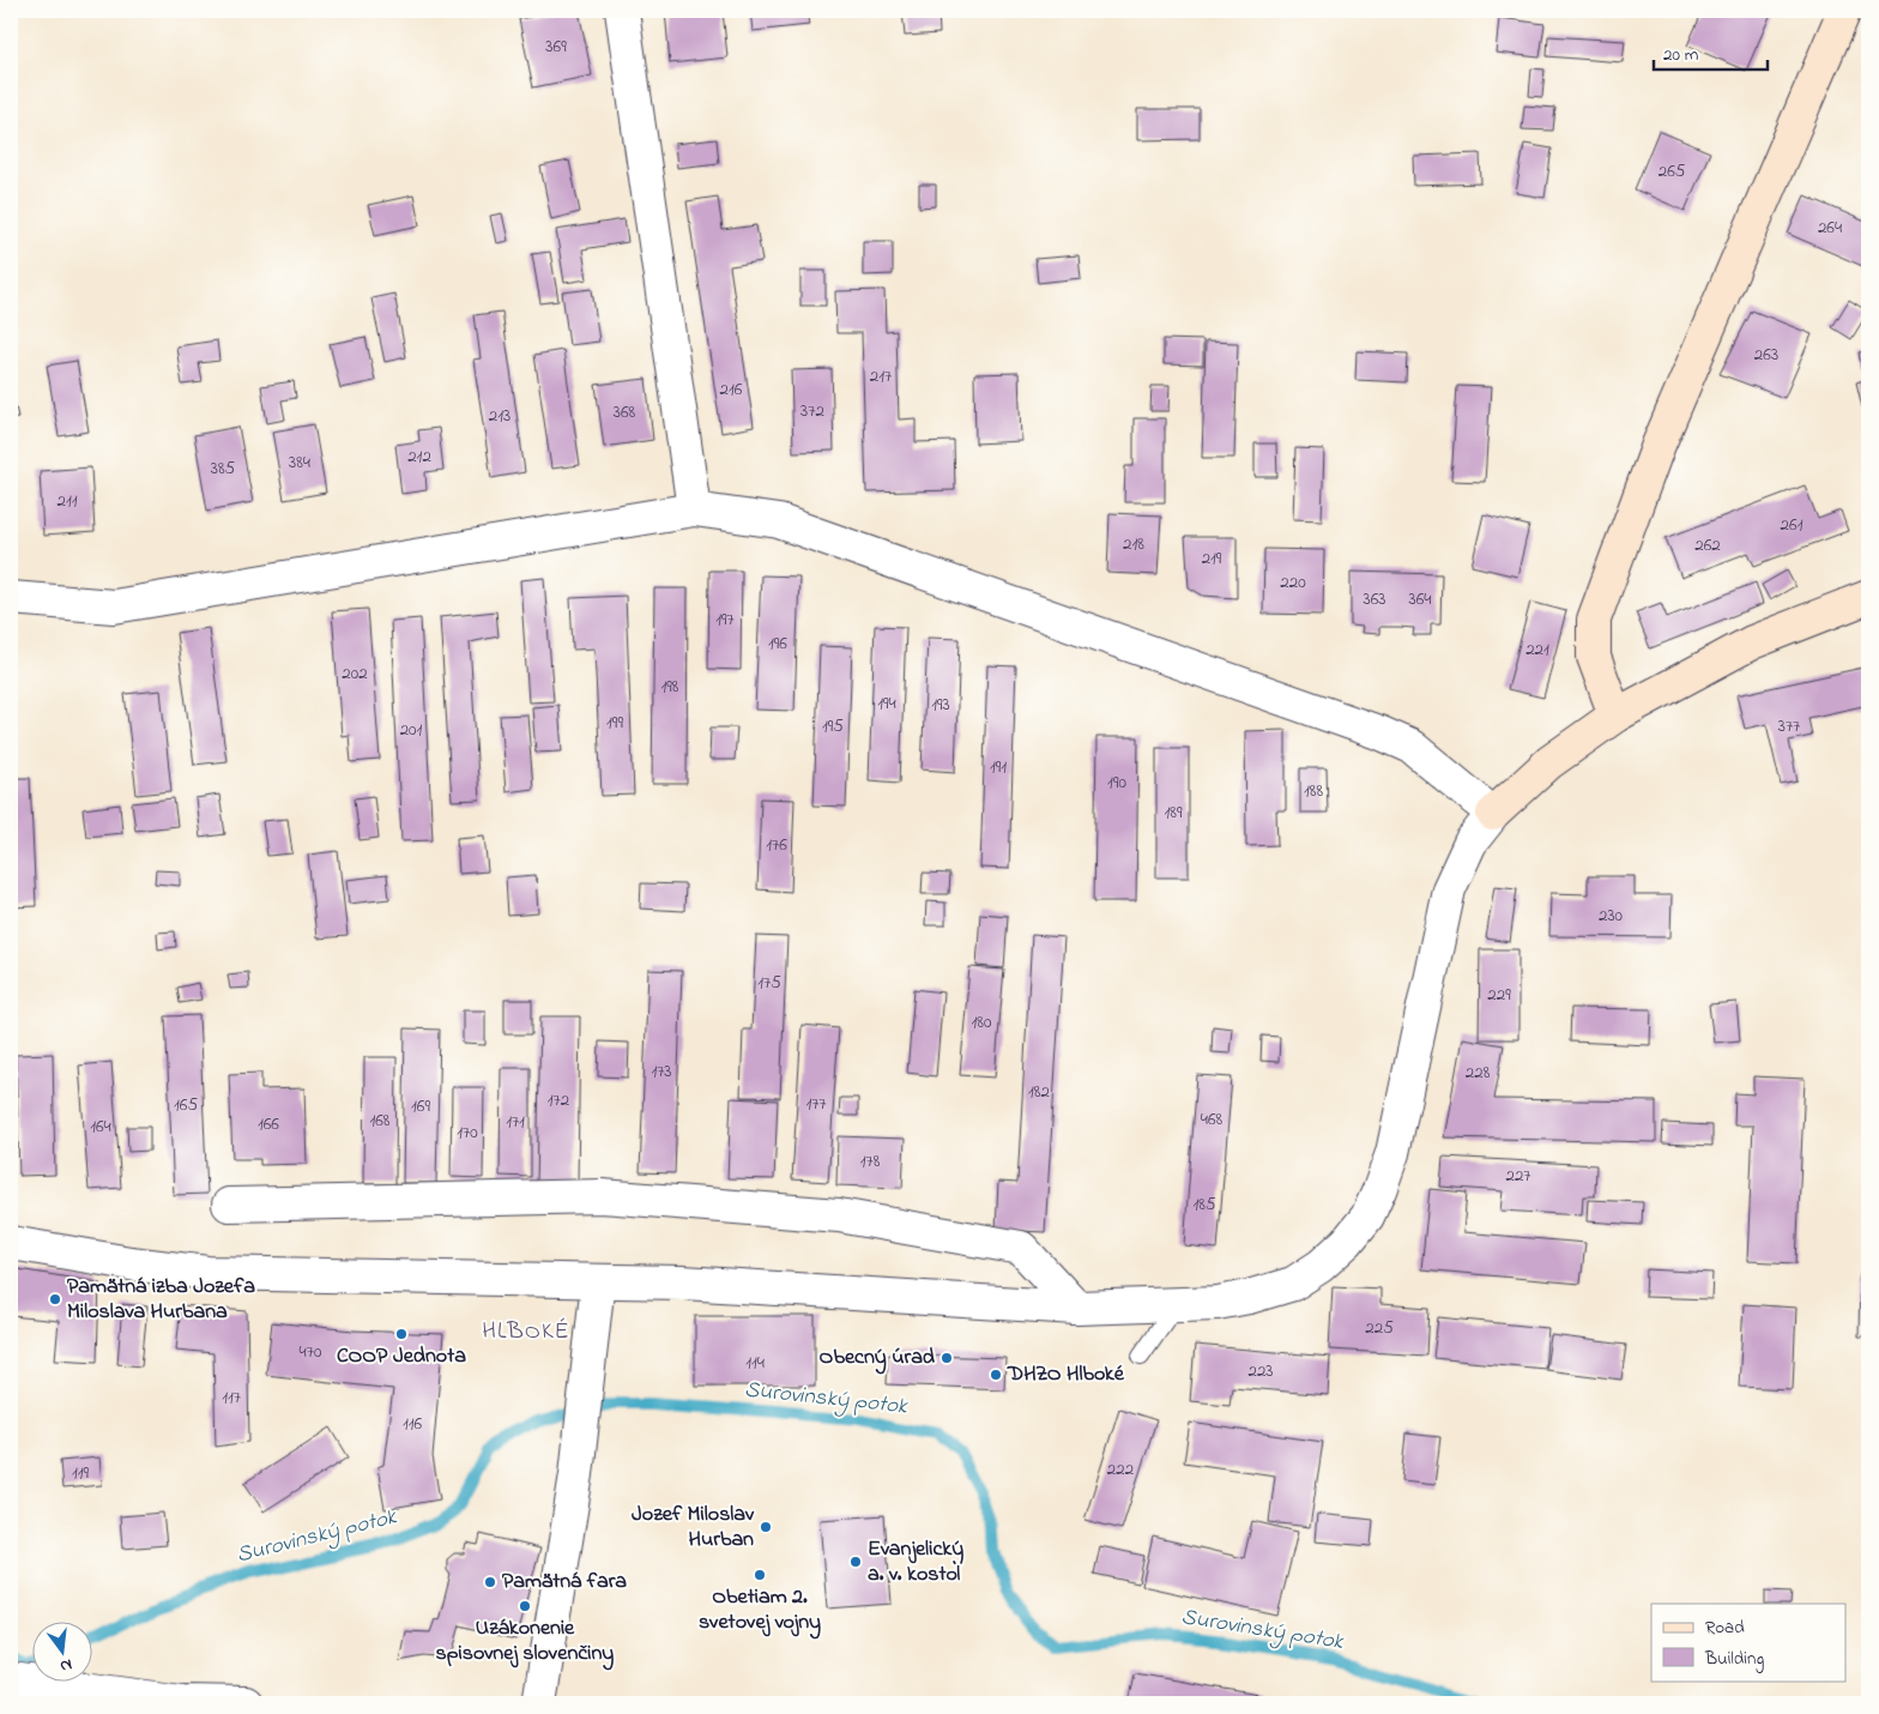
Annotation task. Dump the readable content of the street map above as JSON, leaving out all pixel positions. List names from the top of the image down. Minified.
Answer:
{"districts":["HLBOKÉ"],"water":["Surovinský potok"],"places":["Pamätná izba Jozefa Miloslava Hurbana","COOP Jednota","Obecný úrad","DHZO Hlboké","Jozef Miloslav Hurban","Evanjelický a. v. kostol","Obetiam 2. svetovej vojny","Pamätná fara","Uzákonenie spisovnej slovenčiny"],"house_numbers":["369","265","264","263","217","216","372","368","213","212","384","385","211","261","218","262","219","220","363","364","197","196","221","202","198","194","193","199","195","377","201","191","190","188","189","176","230","175","229","180","173","228","182","172","177","165","169","468","168","171","166","164","170","178","227","185","225","470","114","223","117","116","222","119"],"legend":["Road","Building"],"scale_bar":"20 m","north":"bottom"}
